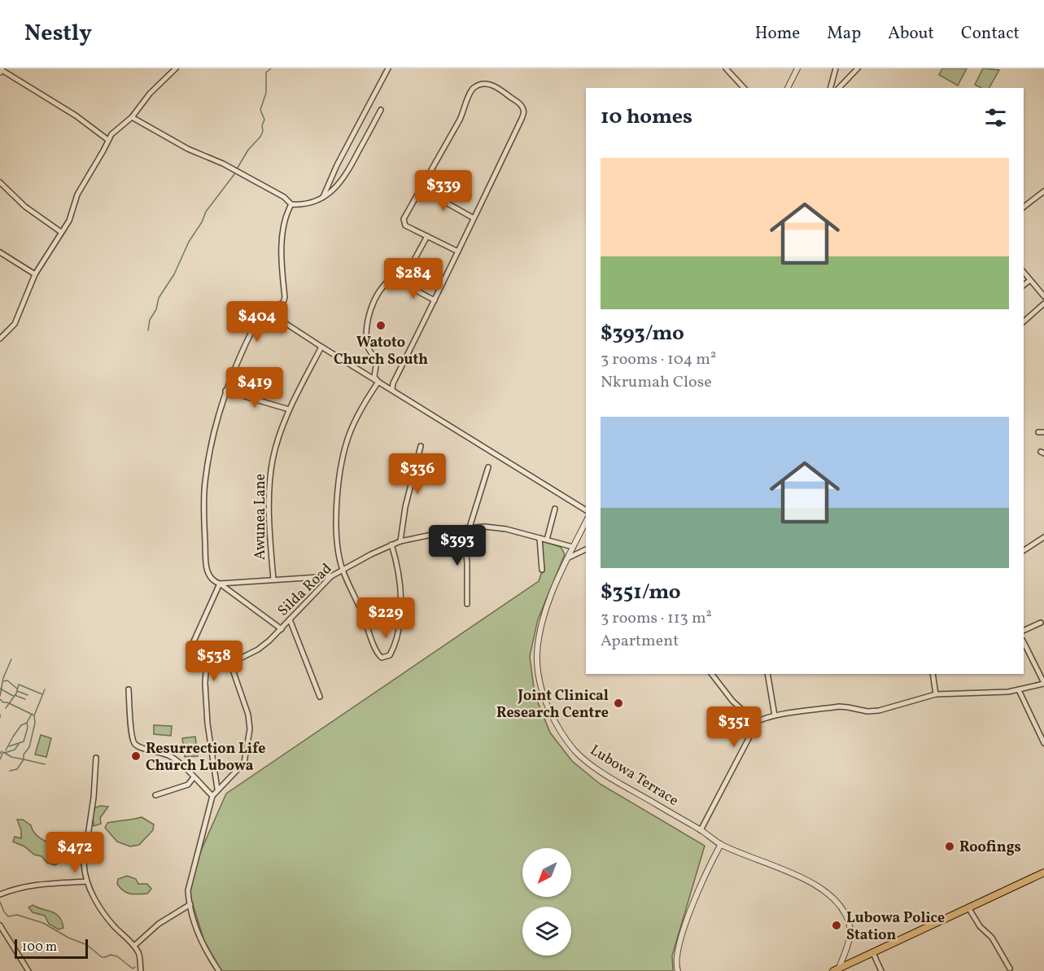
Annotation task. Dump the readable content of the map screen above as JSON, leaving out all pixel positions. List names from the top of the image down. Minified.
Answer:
{"streets":{"street":["Awunea Lane","Silda Road","Lubowa Terrace"]},"crossings":[["Silda Road","Lubowa Terrace"]],"places":["Watoto Church South","Joint Clinical Research Centre","Resurrection Life Church Lubowa","Roofings","Lubowa Police Station"],"scale_bar":"100 m","north":"bottom left","page":{"header":"Nestly","nav":["Home","Map","About","Contact"],"heading":"10 homes","list":[{"name":"$393/mo","note":"3 rooms · 104 m² · Nkrumah Close"},{"name":"$351/mo","note":"3 rooms · 113 m² · Apartment"}],"price":["$339","$284","$404","$419","$336","$393","$229","$538","$351","$472"],"scale":"100 m"}}
